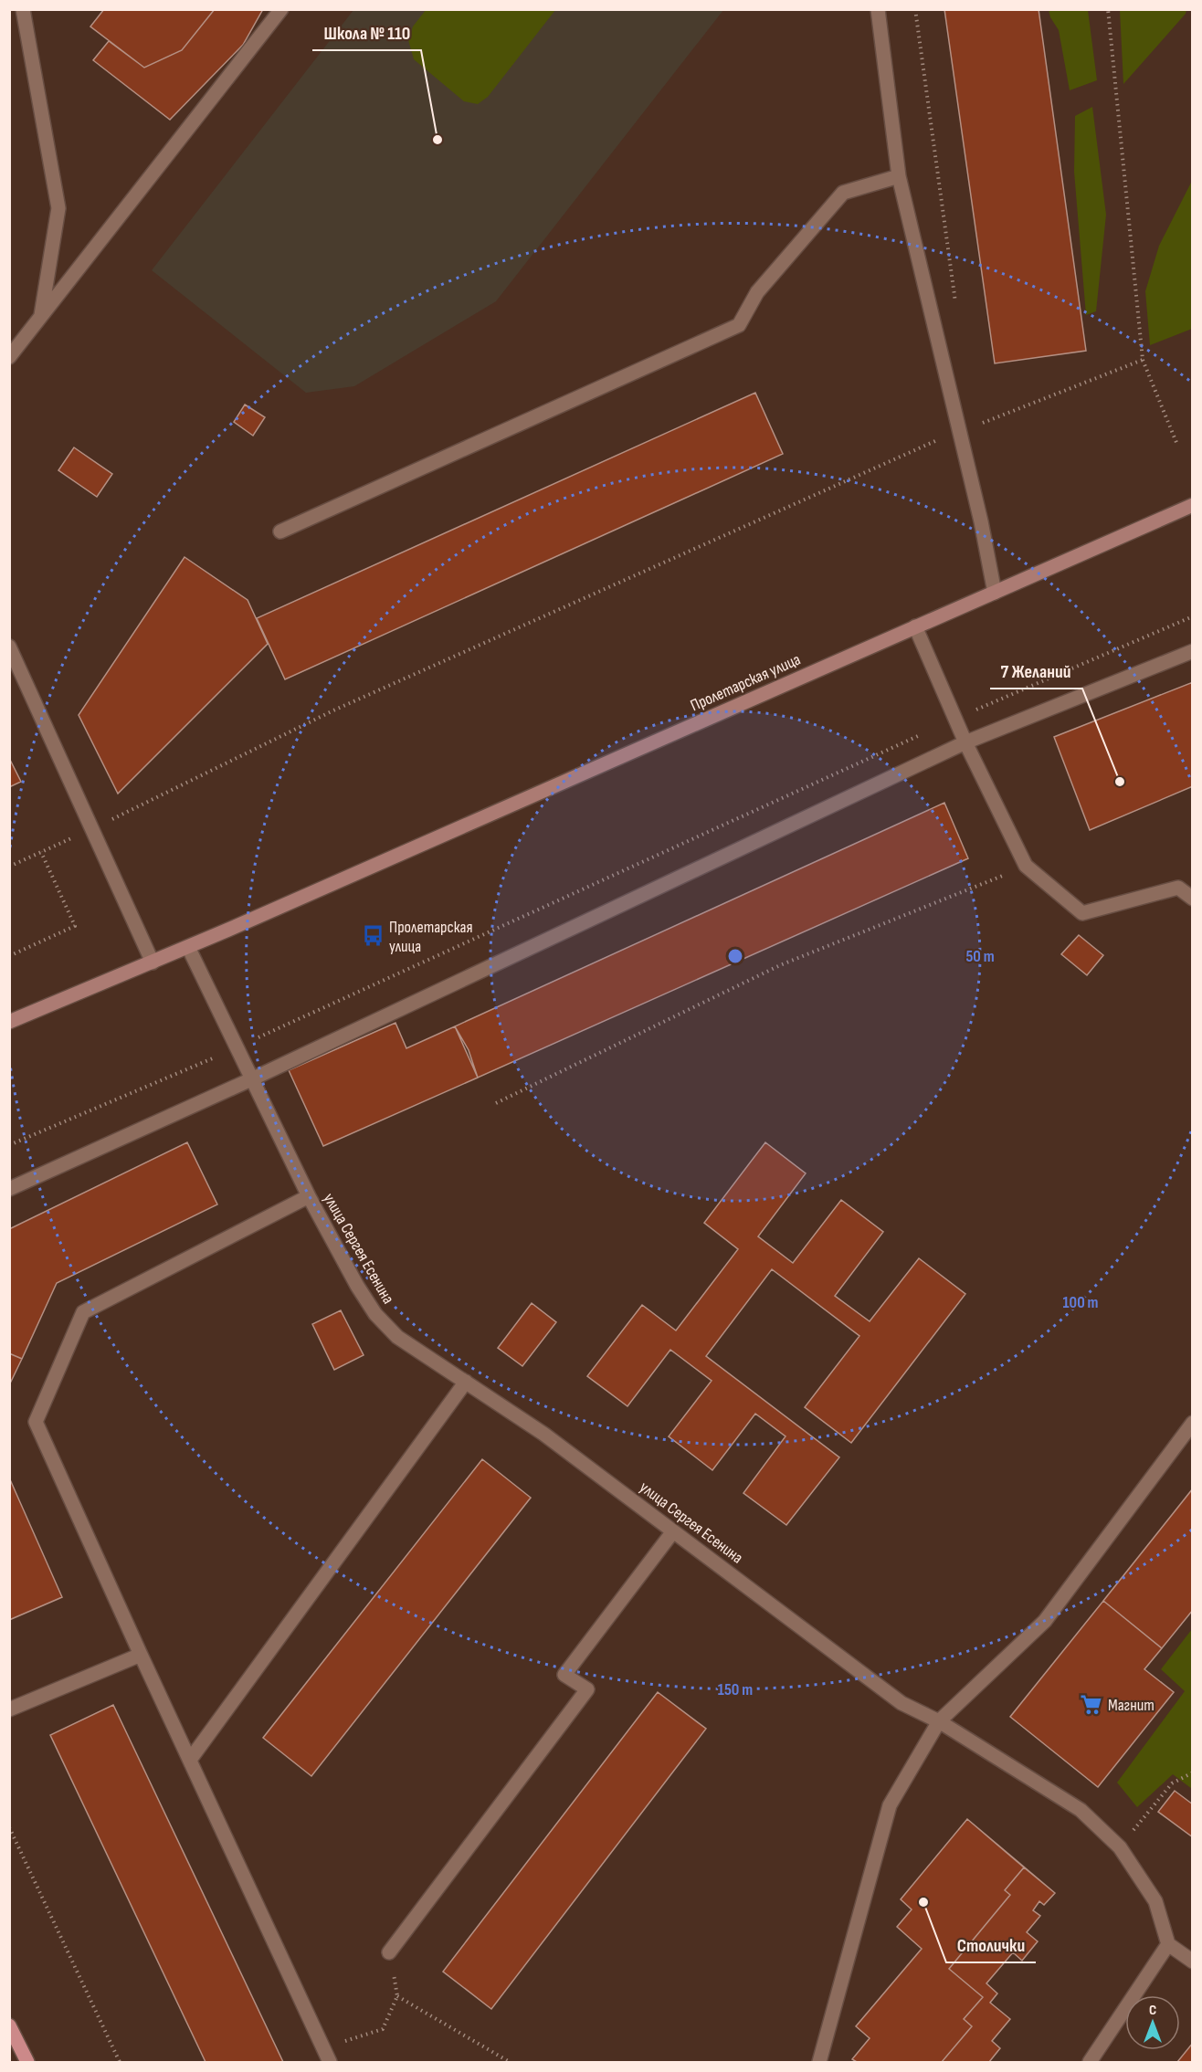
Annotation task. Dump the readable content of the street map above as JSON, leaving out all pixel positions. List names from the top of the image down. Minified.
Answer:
{"streets":{"main road":["Пролетарская улица"],"lane":["улица Сергея Есенина"]},"crossings":[["Пролетарская улица","улица Сергея Есенина"]],"places":{"other":["Школа № 110","7 Желаний","Столички"],"bus stop":["Пролетарская улица"],"supermarket":["Магнит"]},"north":"top","rings":["50 m","100 m","150 m"]}
